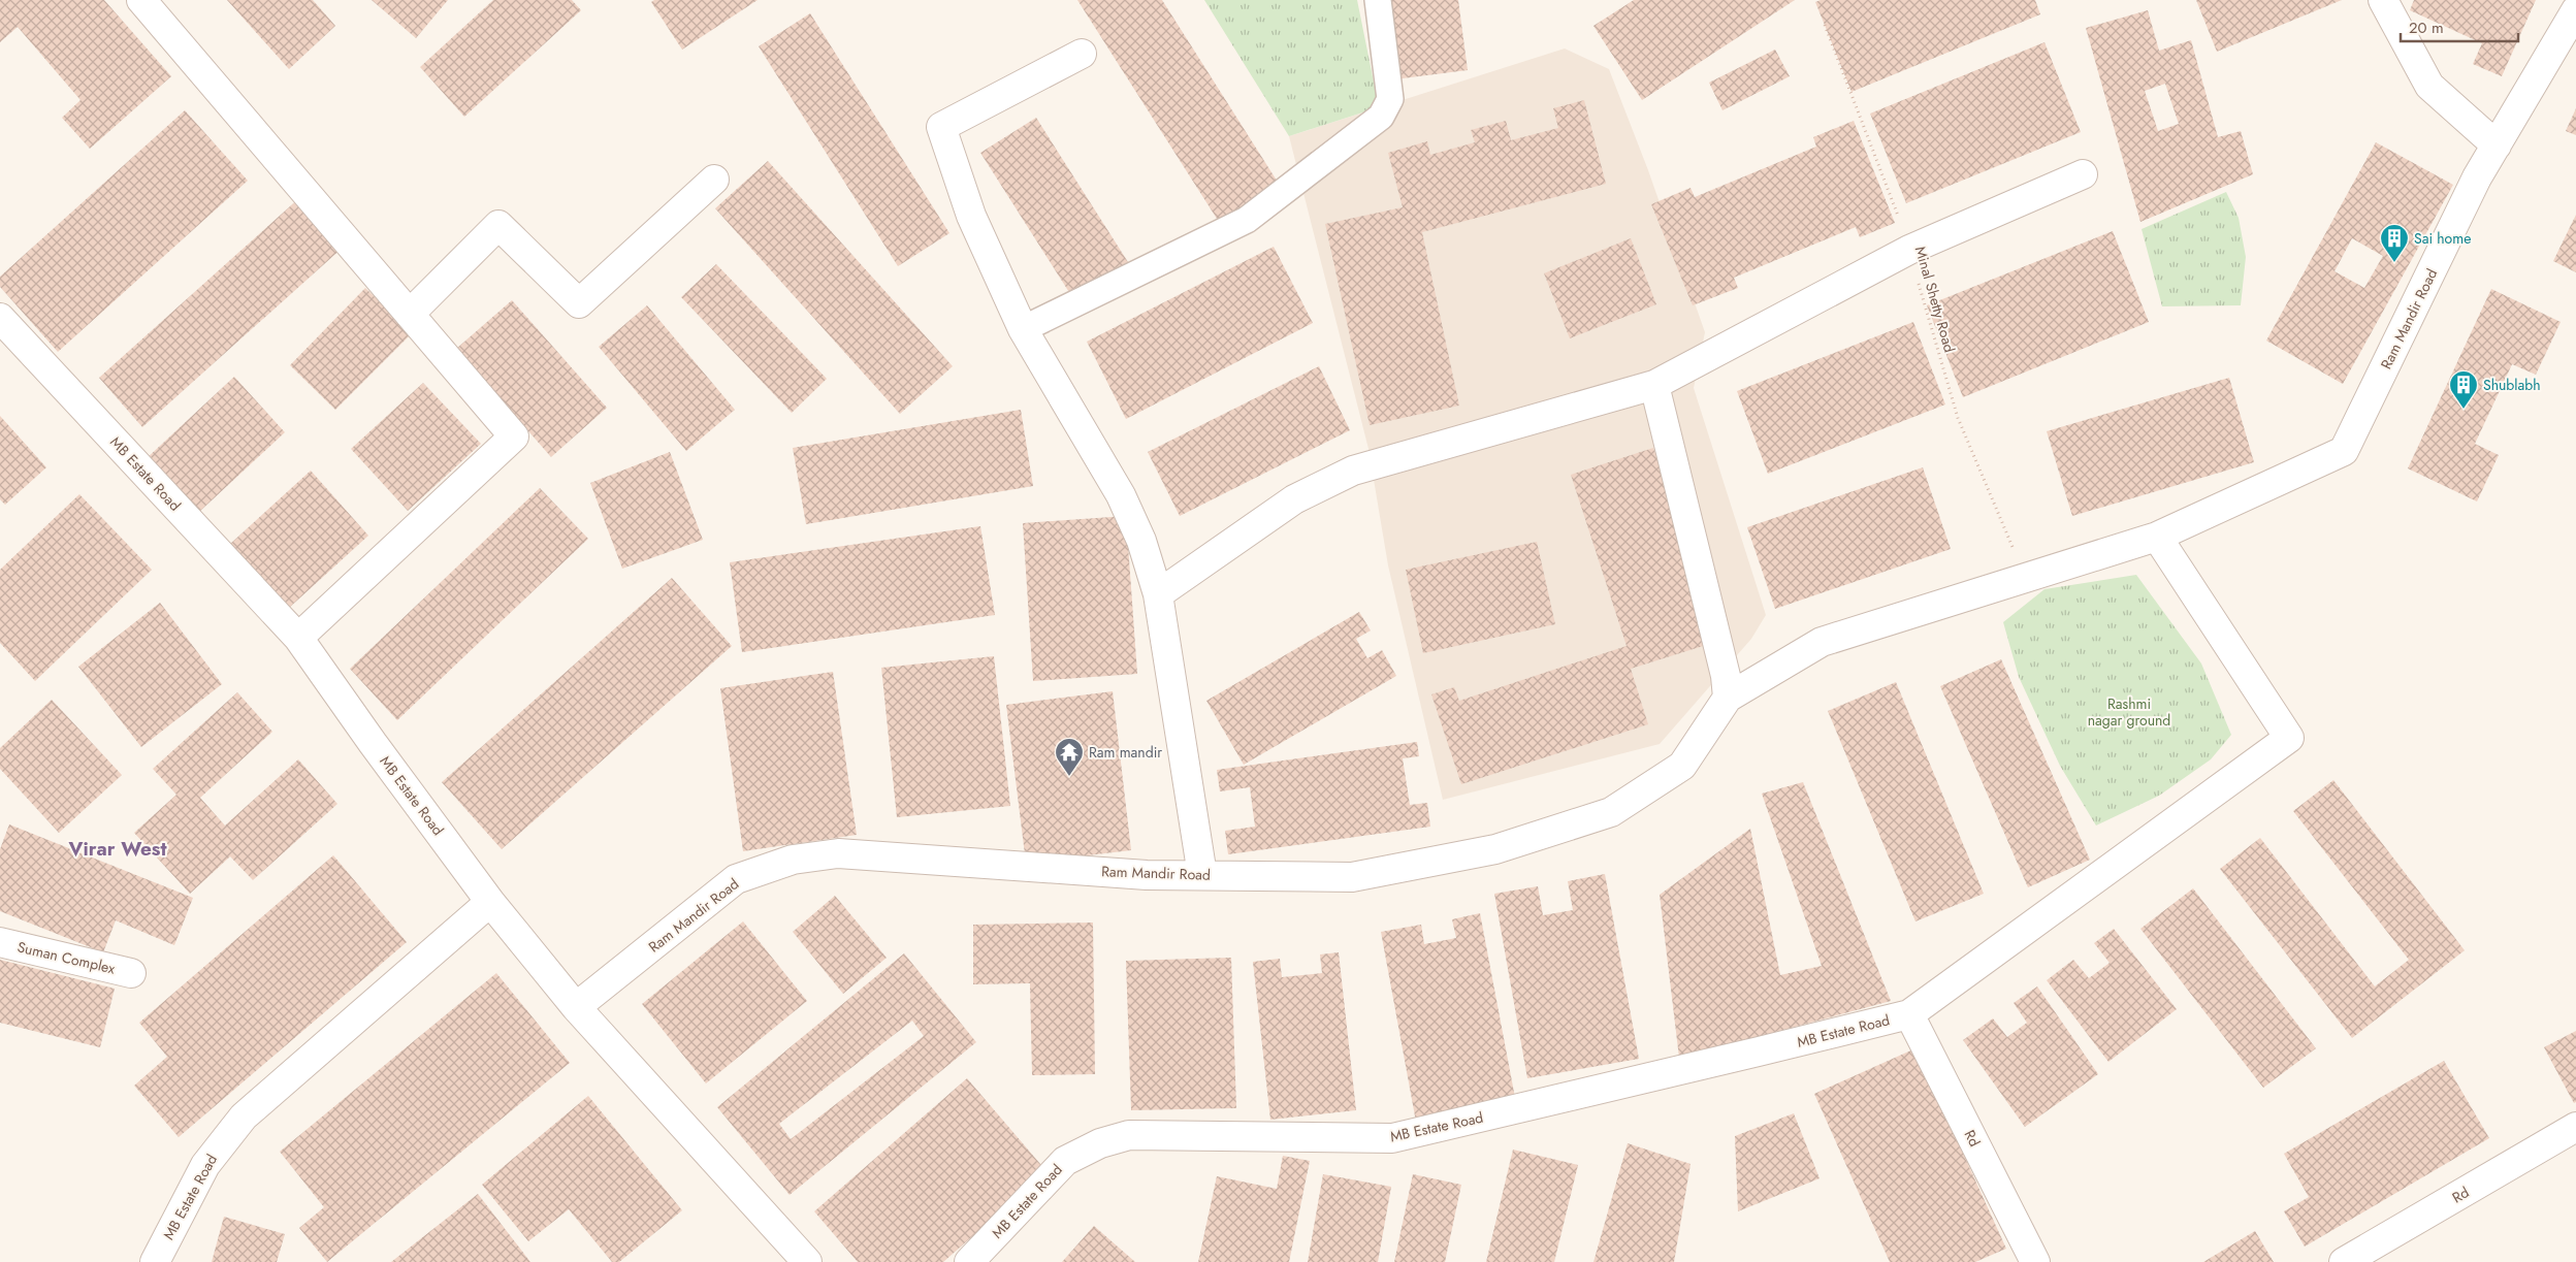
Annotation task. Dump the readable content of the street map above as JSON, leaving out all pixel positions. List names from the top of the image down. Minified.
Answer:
{"streets":{"street":["Ram Mandir Road","MB Estate Road","Suman Complex","Rd"],"path":["Minal Shetty Road"]},"crossings":[["Minal Shetty Road","Ram Mandir Road"],["MB Estate Road","Rd"]],"districts":["Virar West"],"parks":["Rashmi nagar ground"],"places":{"building":["Sai home","Shublabh"],"temple":["Ram mandir"]},"scale_bar":"20 m"}
